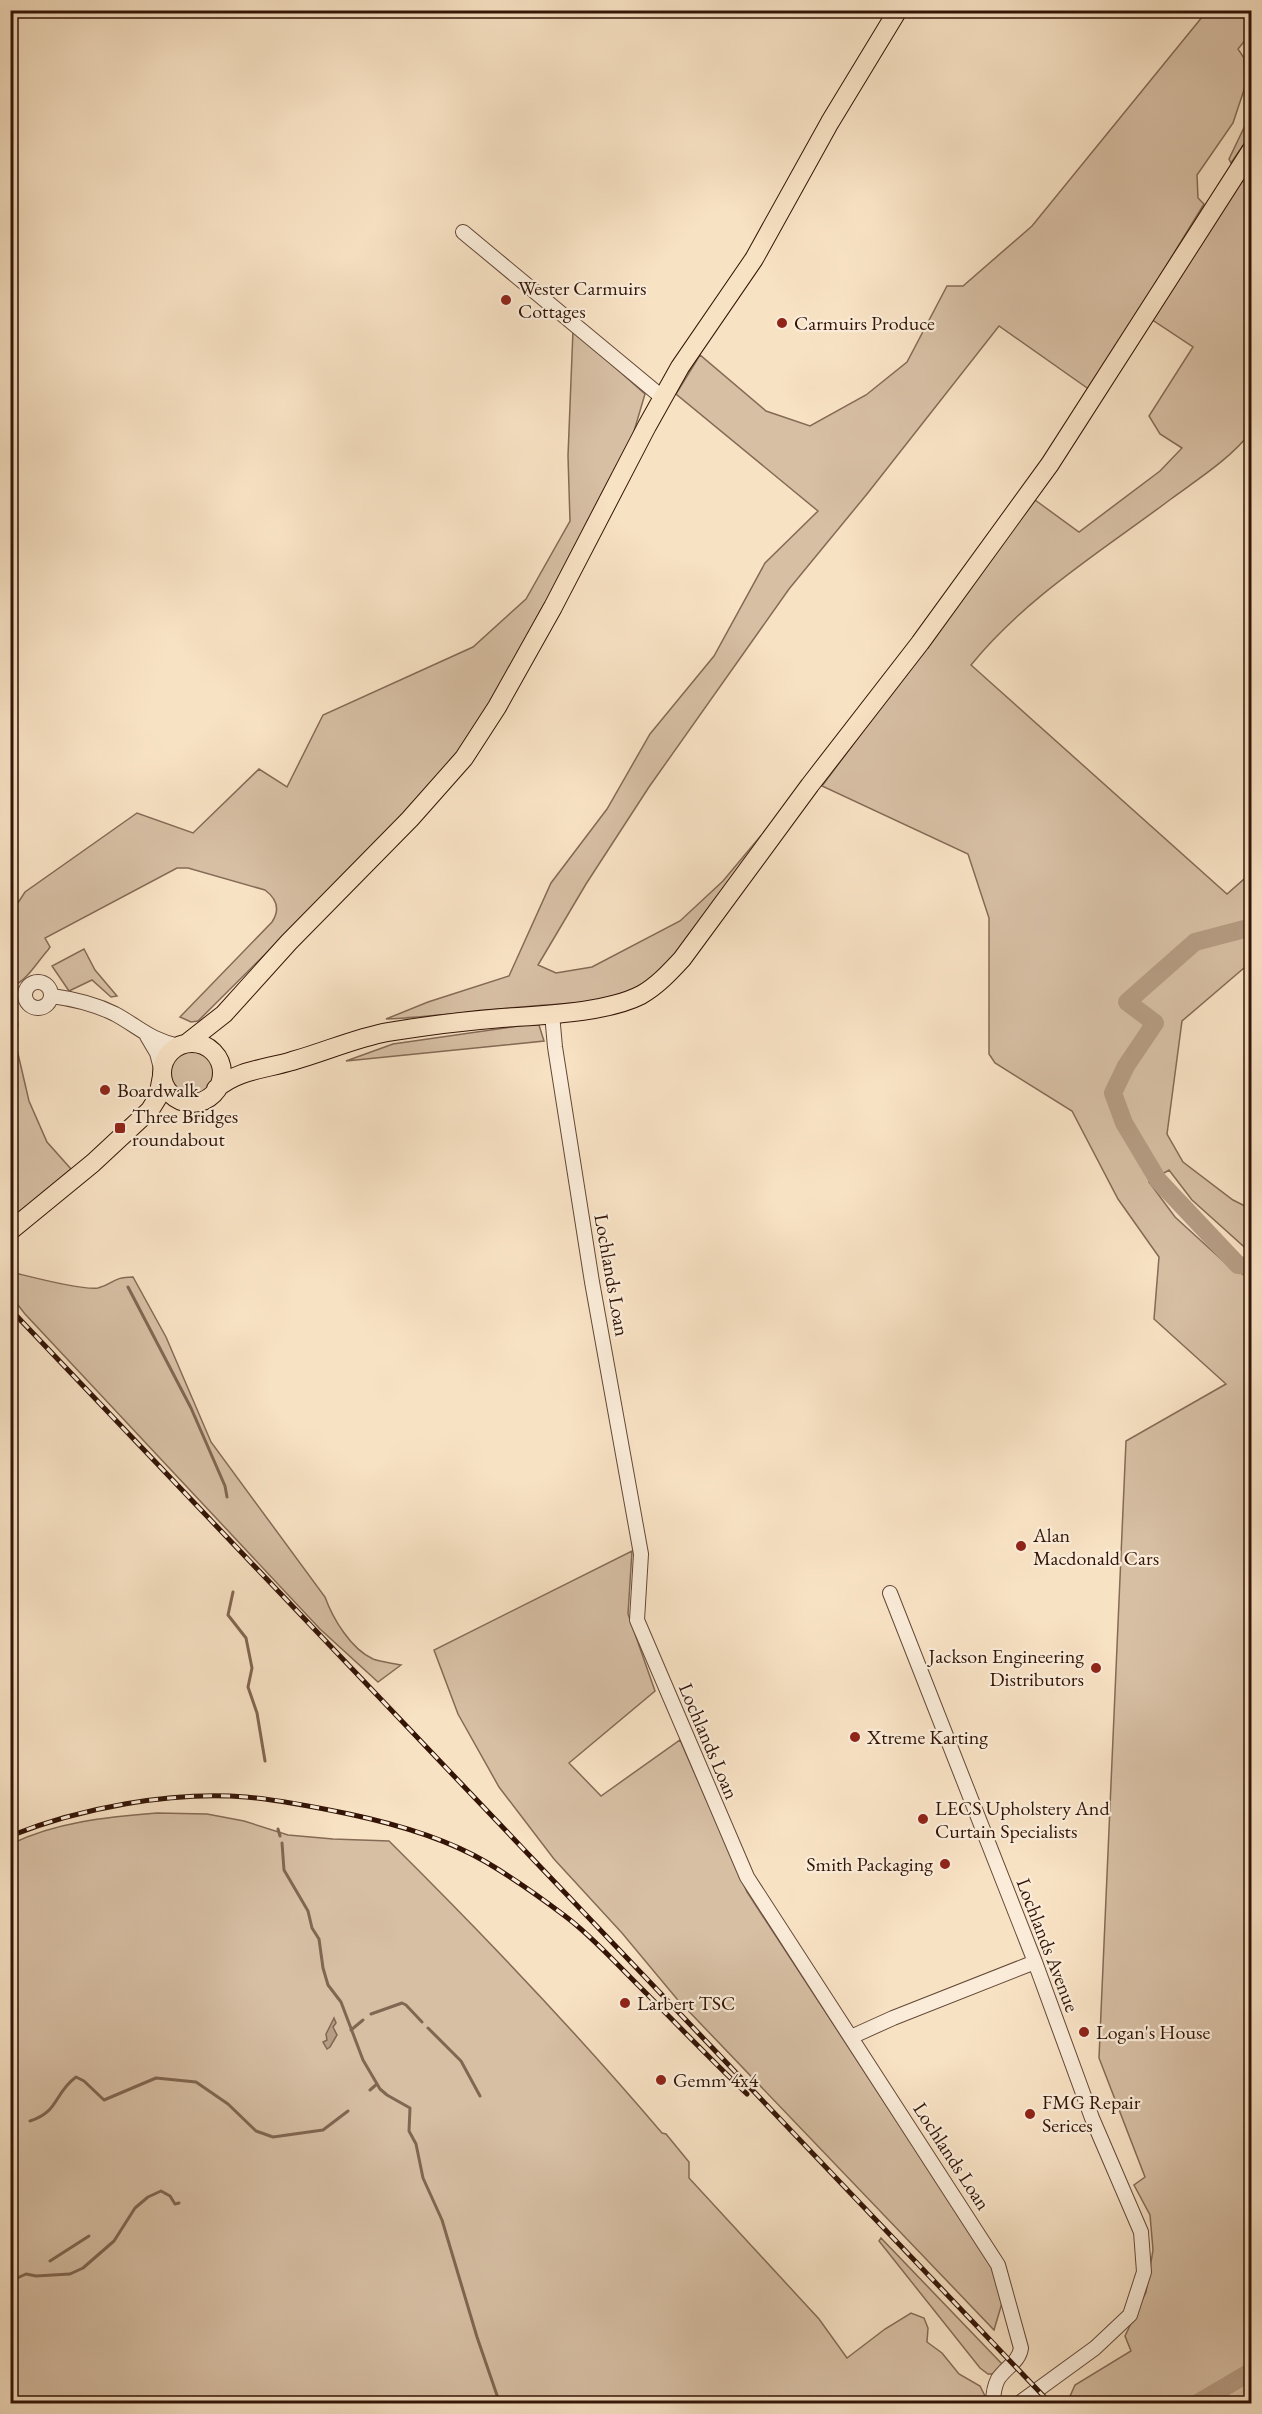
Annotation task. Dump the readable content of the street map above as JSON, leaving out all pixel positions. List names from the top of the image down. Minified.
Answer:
{"streets":{"street":["Lochlands Loan","Lochlands Avenue"]},"places":{"other":["Wester Carmuirs Cottages","Carmuirs Produce","Boardwalk","Alan Macdonald Cars","Jackson Engineering Distributors","Xtreme Karting","LECS Upholstery And Curtain Specialists","Smith Packaging","Larbert TSC","Logan's House","Gemm 4x4","FMG Repair Serices"],"transit":["Three Bridges roundabout"]}}
